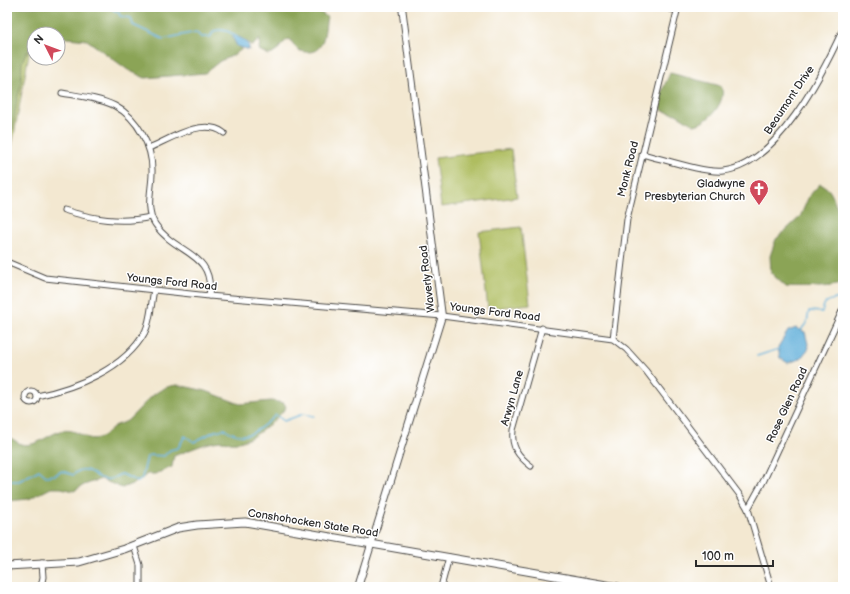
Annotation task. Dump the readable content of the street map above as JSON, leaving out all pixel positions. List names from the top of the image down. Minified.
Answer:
{"streets":{"main road":["Conshohocken State Road"],"street":["Beaumont Drive","Monk Road","Waverly Road","Youngs Ford Road","Arwyn Lane","Rose Glen Road"]},"crossings":[["Beaumont Drive","Monk Road"],["Monk Road","Youngs Ford Road"],["Waverly Road","Youngs Ford Road"],["Waverly Road","Conshohocken State Road"],["Youngs Ford Road","Arwyn Lane"]],"places":{"church":["Gladwyne Presbyterian Church"]},"scale_bar":"100 m","north":"top left"}
